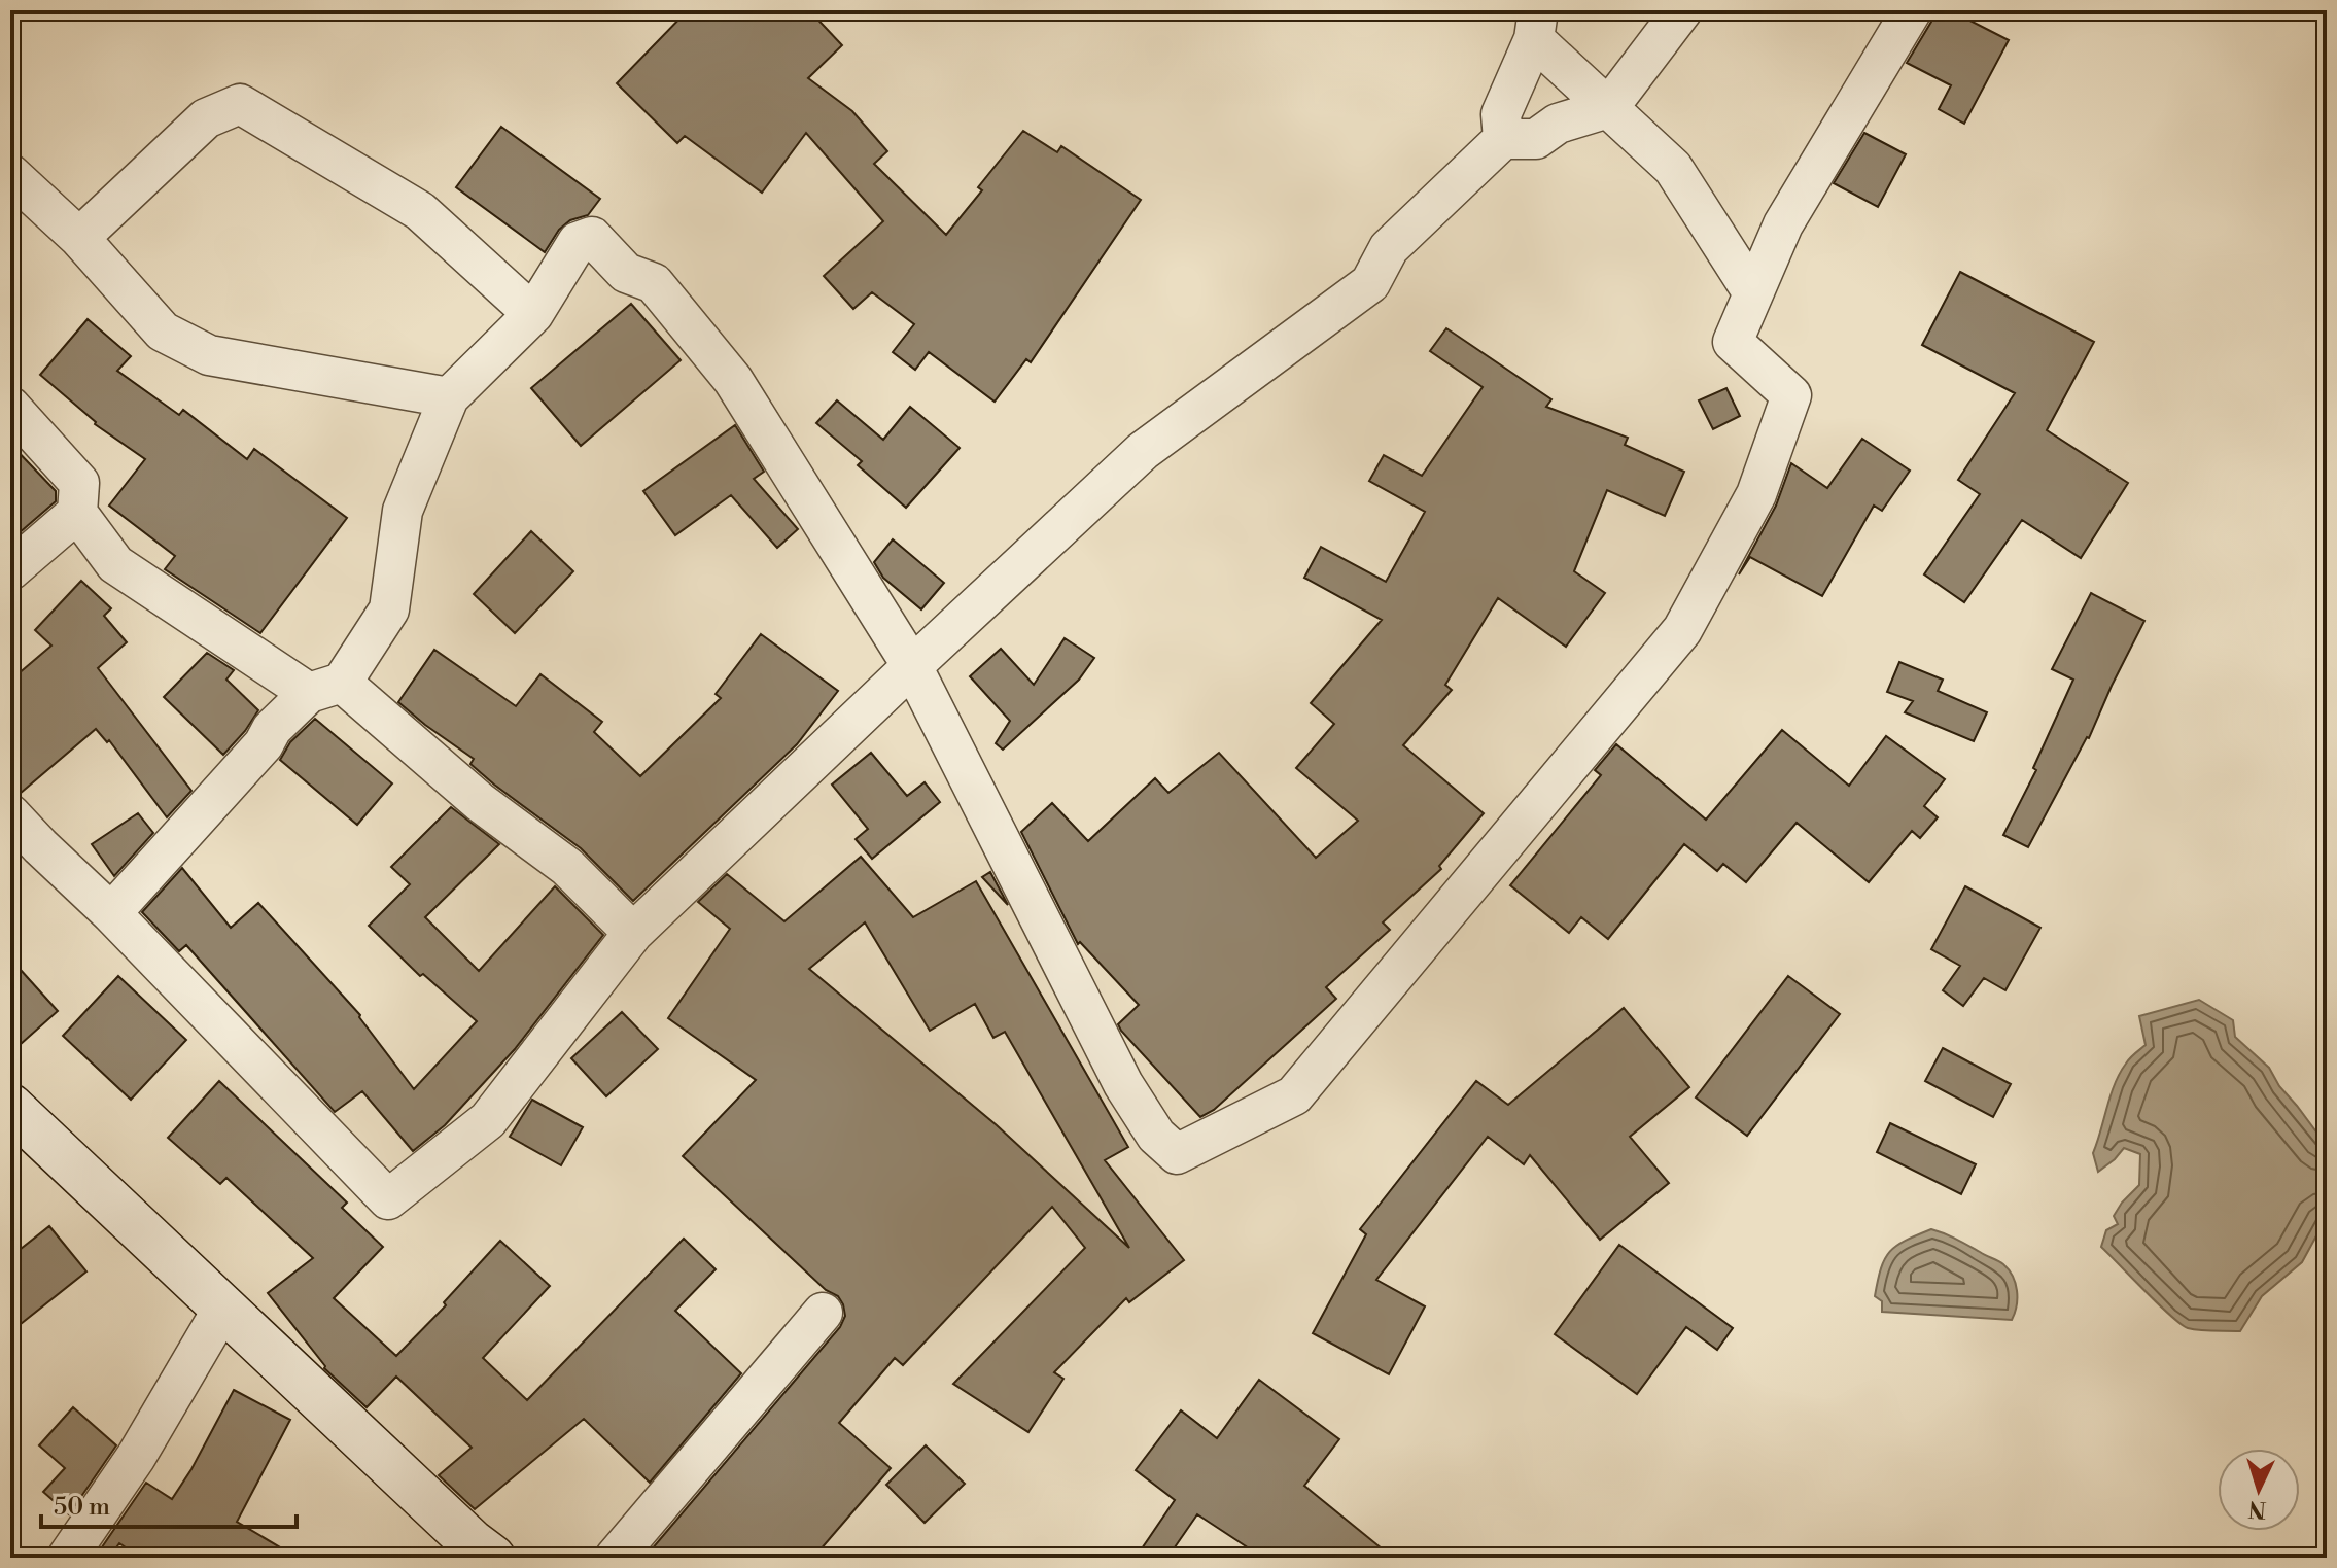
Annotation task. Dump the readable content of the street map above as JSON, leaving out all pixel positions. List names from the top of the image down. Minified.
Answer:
{"scale_bar":"50 m","north":"bottom"}
